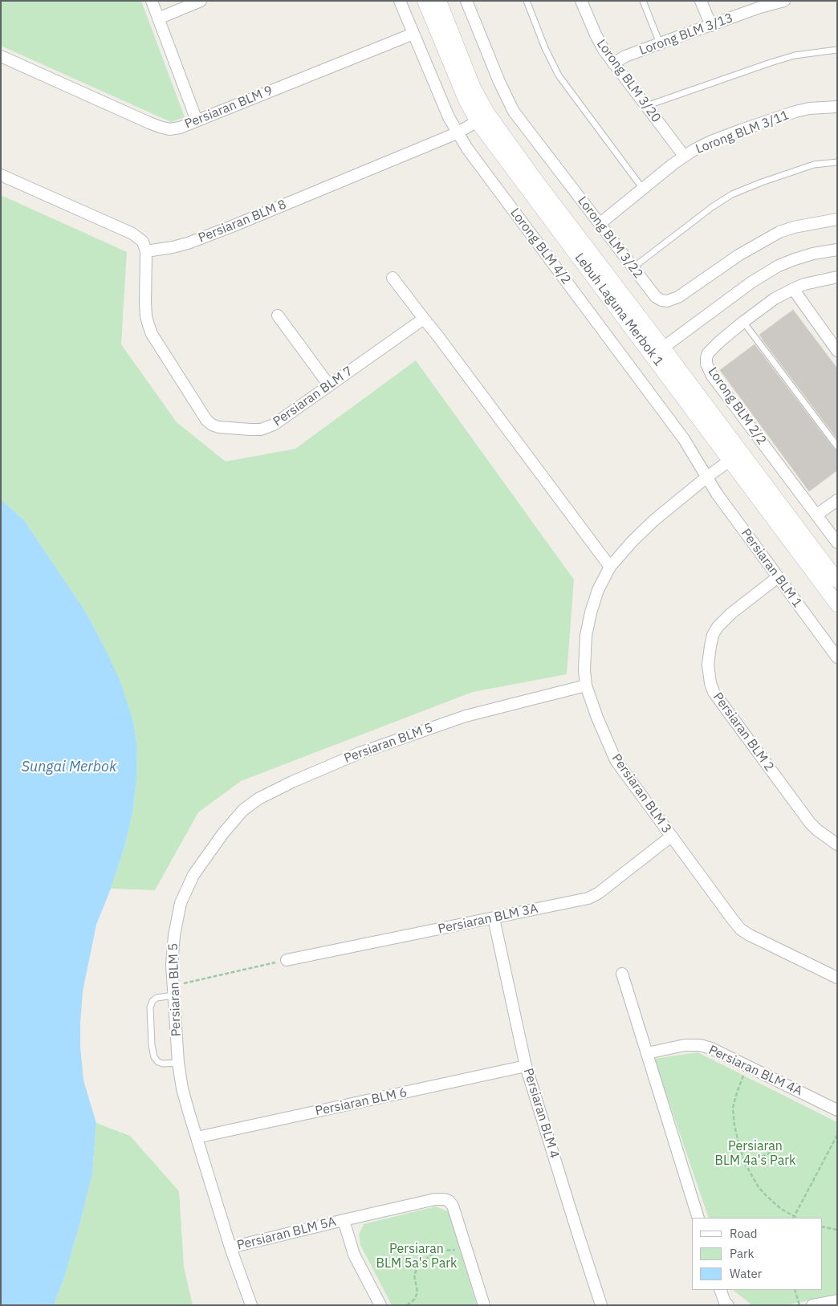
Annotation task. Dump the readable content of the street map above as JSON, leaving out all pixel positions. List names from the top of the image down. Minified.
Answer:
{"streets":{"street":["Lorong BLM 3/13","Lorong BLM 3/20","Persiaran BLM 9","Lorong BLM 3/11","Persiaran BLM 8","Lorong BLM 3/22","Lorong BLM 4/2","Lebuh Laguna Merbok 1","Persiaran BLM 7","Lorong BLM 2/2","Persiaran BLM 1","Persiaran BLM 2","Persiaran BLM 5","Persiaran BLM 3","Persiaran BLM 3A","Persiaran BLM 4A","Persiaran BLM 6","Persiaran BLM 4","Persiaran BLM 5A"]},"crossings":[["Lorong BLM 3/13","Lorong BLM 3/20"],["Lorong BLM 3/20","Lorong BLM 3/11"],["Persiaran BLM 9","Lorong BLM 4/2"],["Lorong BLM 3/11","Lorong BLM 3/22"],["Persiaran BLM 8","Lorong BLM 4/2"],["Persiaran BLM 8","Lebuh Laguna Merbok 1"],["Persiaran BLM 8","Persiaran BLM 7"],["Lorong BLM 4/2","Persiaran BLM 1"],["Lorong BLM 4/2","Persiaran BLM 3"],["Lebuh Laguna Merbok 1","Persiaran BLM 3"],["Persiaran BLM 1","Persiaran BLM 2"],["Persiaran BLM 1","Persiaran BLM 3"],["Persiaran BLM 5","Persiaran BLM 3"],["Persiaran BLM 5","Persiaran BLM 6"],["Persiaran BLM 5","Persiaran BLM 5A"],["Persiaran BLM 3","Persiaran BLM 3A"],["Persiaran BLM 3A","Persiaran BLM 4"],["Persiaran BLM 6","Persiaran BLM 4"]],"water":["Sungai Merbok"],"parks":["Persiaran BLM 4a's Park","Persiaran BLM 5a's Park"],"legend":["Road","Park","Water"]}
